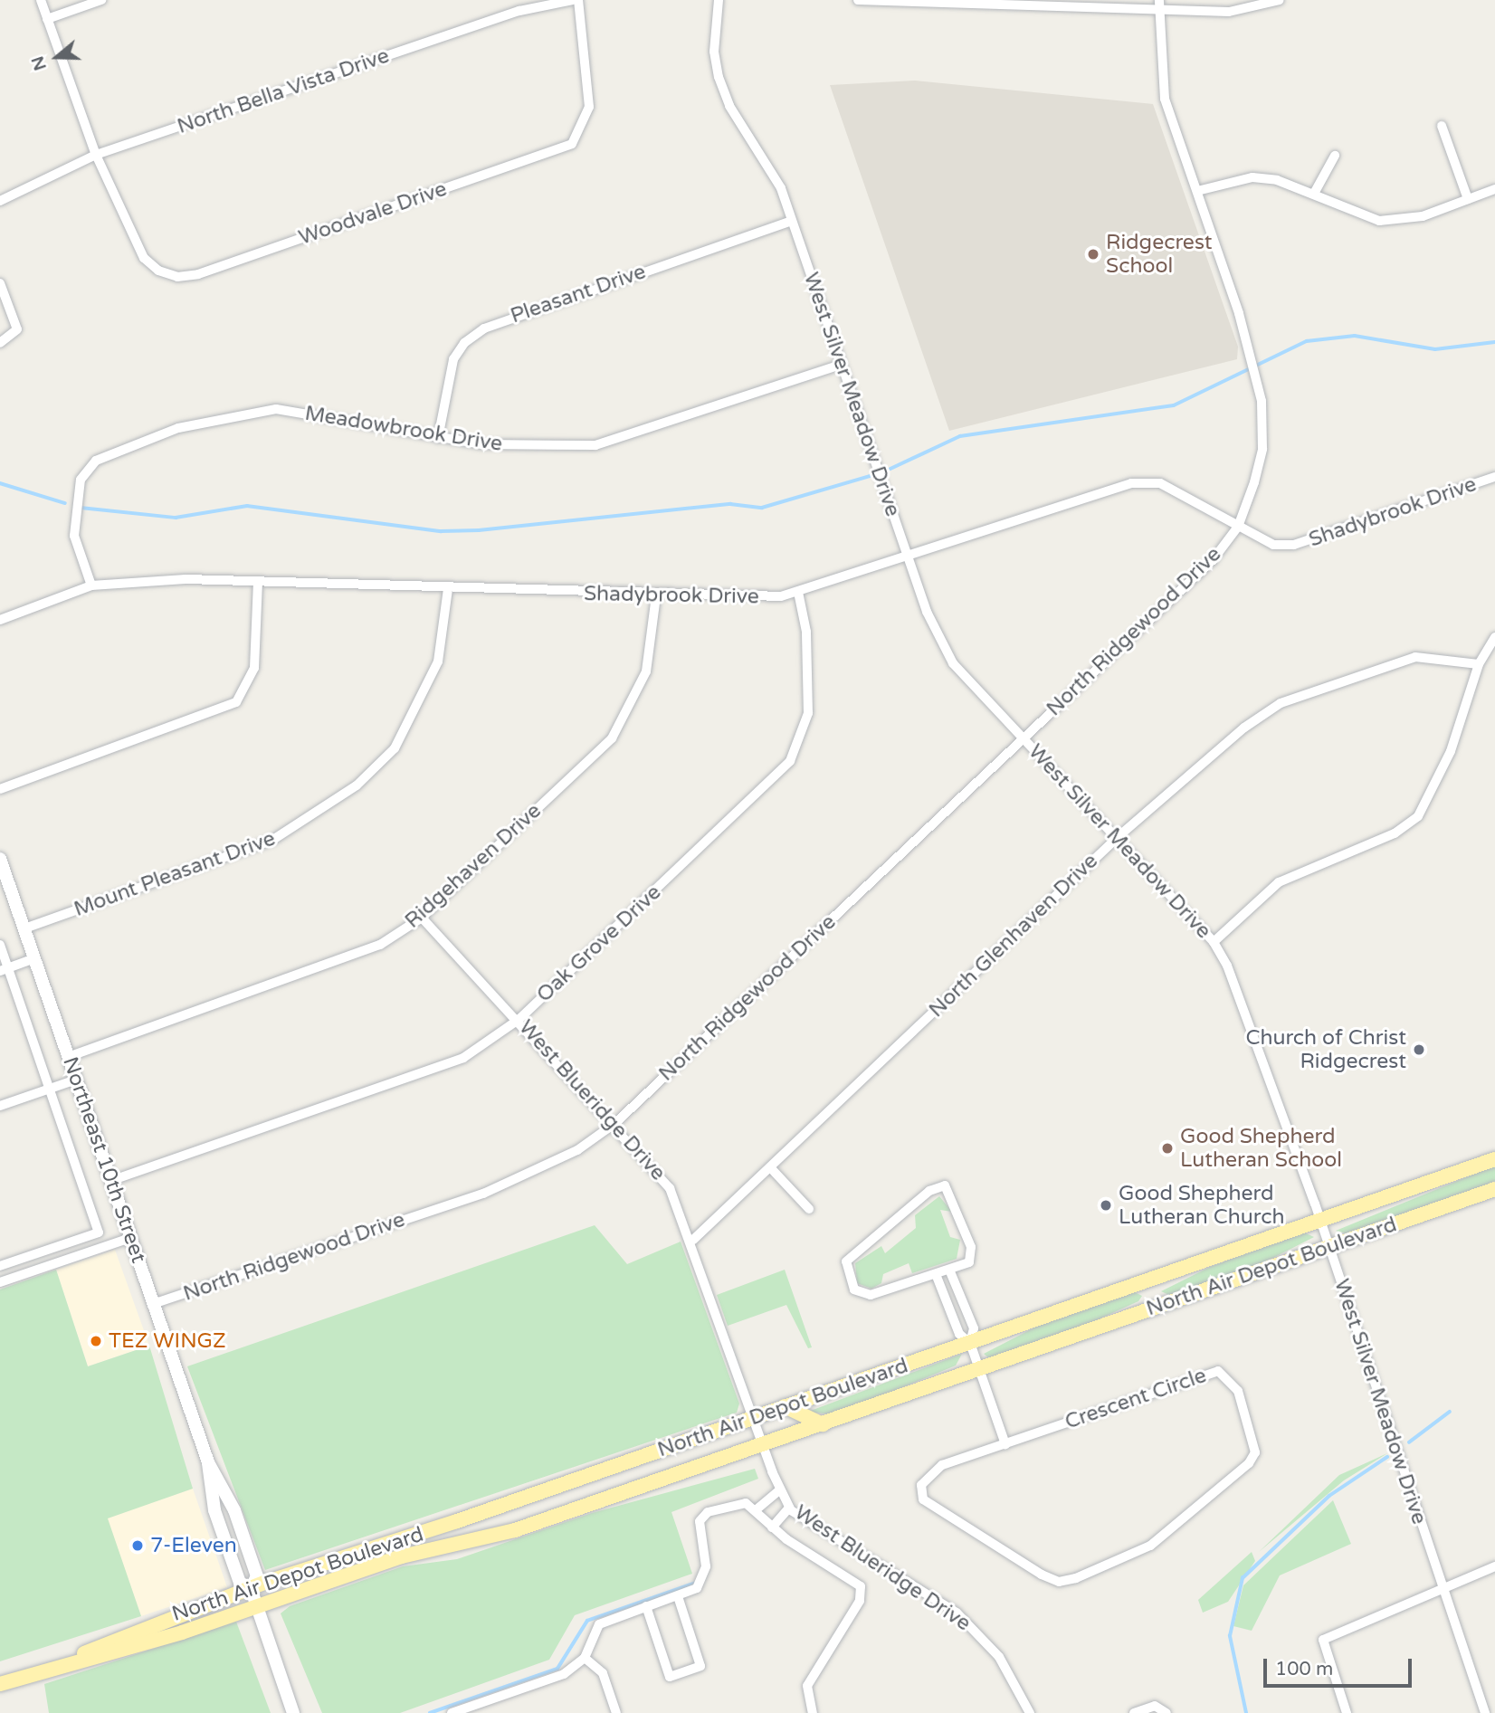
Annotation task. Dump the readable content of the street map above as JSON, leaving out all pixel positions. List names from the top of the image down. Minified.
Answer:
{"streets":{"main road":["Northeast 10th Street","North Air Depot Boulevard"],"street":["North Bella Vista Drive","Woodvale Drive","Pleasant Drive","West Silver Meadow Drive","Meadowbrook Drive","Shadybrook Drive","North Ridgewood Drive","Ridgehaven Drive","Mount Pleasant Drive","North Glenhaven Drive","Oak Grove Drive","West Blueridge Drive","Crescent Circle"]},"crossings":[["North Bella Vista Drive","Woodvale Drive"],["Pleasant Drive","West Silver Meadow Drive"],["Pleasant Drive","Meadowbrook Drive"],["West Silver Meadow Drive","Meadowbrook Drive"],["West Silver Meadow Drive","Shadybrook Drive"],["West Silver Meadow Drive","North Ridgewood Drive"],["West Silver Meadow Drive","North Glenhaven Drive"],["West Silver Meadow Drive","North Air Depot Boulevard"],["Meadowbrook Drive","Shadybrook Drive"],["Shadybrook Drive","North Ridgewood Drive"],["Shadybrook Drive","Ridgehaven Drive"],["Shadybrook Drive","Mount Pleasant Drive"],["Shadybrook Drive","Oak Grove Drive"],["North Ridgewood Drive","West Blueridge Drive"],["North Ridgewood Drive","Northeast 10th Street"],["Ridgehaven Drive","West Blueridge Drive"],["Ridgehaven Drive","Northeast 10th Street"],["Mount Pleasant Drive","Northeast 10th Street"],["North Glenhaven Drive","West Blueridge Drive"],["Oak Grove Drive","West Blueridge Drive"],["Oak Grove Drive","Northeast 10th Street"],["West Blueridge Drive","North Air Depot Boulevard"],["Northeast 10th Street","North Air Depot Boulevard"]],"places":["Ridgecrest School","Church of Christ Ridgecrest","Good Shepherd Lutheran School","Good Shepherd Lutheran Church","TEZ WINGZ","7-Eleven"],"scale_bar":"100 m","north":"left"}
